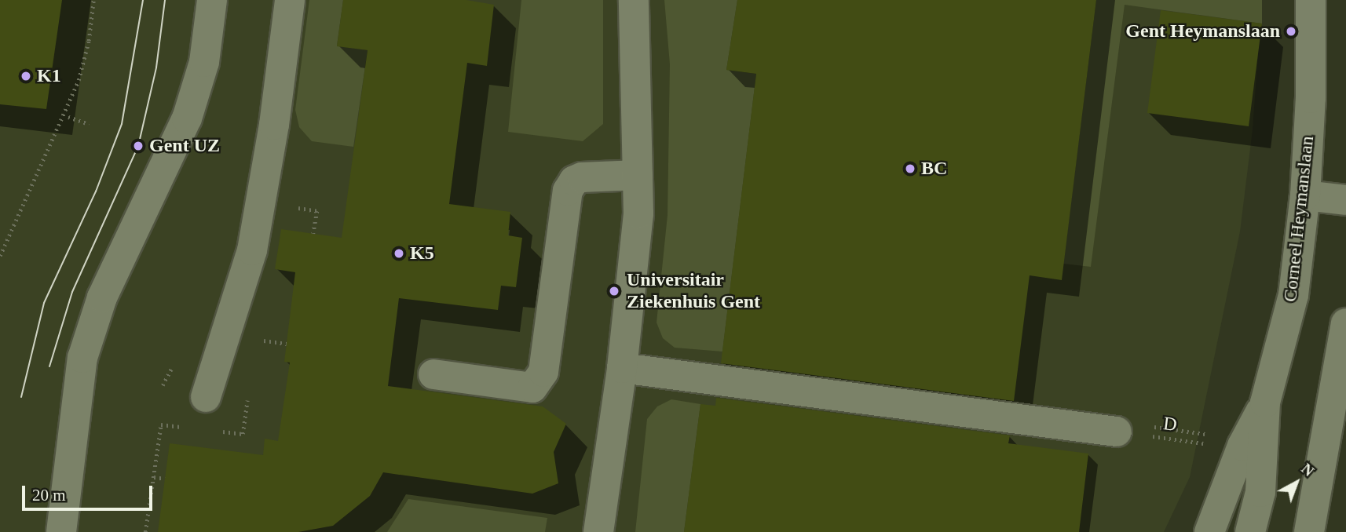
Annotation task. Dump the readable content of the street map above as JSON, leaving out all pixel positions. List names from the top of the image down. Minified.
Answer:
{"streets":{"street":["Corneel Heymanslaan"],"path":["D"]},"places":["Gent Heymanslaan","K1","Gent UZ","BC","K5","Universitair Ziekenhuis Gent"],"scale_bar":"20 m","north":"top right"}
